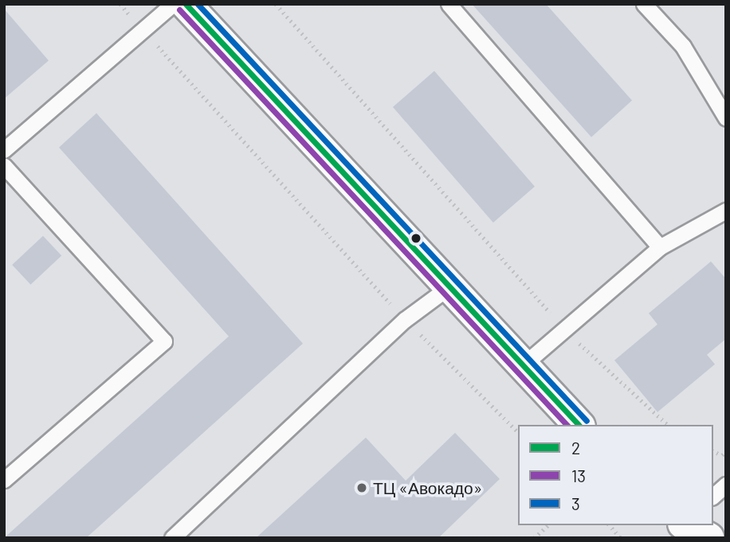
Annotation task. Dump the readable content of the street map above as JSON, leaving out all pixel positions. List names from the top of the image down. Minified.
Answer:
{"places":["ТЦ «Авокадо»"],"lines":["transit line 2","transit line 3","transit line 13"],"legend":["2","13","3"]}
